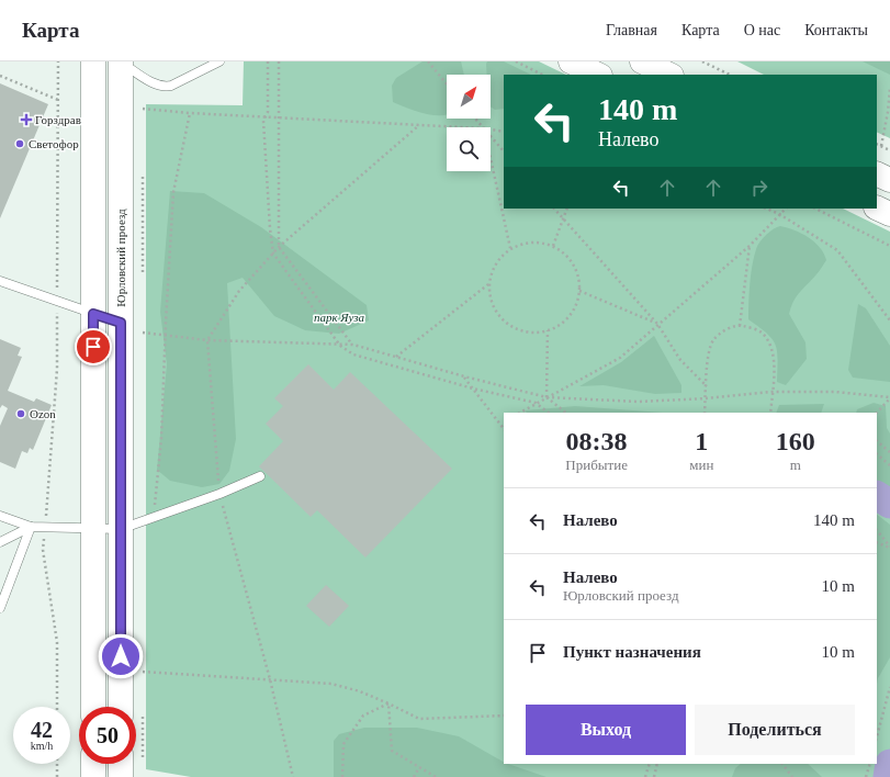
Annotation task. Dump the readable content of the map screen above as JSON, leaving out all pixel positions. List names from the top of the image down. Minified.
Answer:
{"streets":{"main road":["Юрловский проезд"]},"parks":["парк Яуза"],"places":{"health":["Горздрав"],"other":["Светофор","Ozon"]},"north":"top right","page":{"header":"Карта","nav":["Главная","Карта","О нас","Контакты"],"turn":["140 m","Налево"],"eta":["08:38","Прибытие","1","мин","160","m"],"list":[{"name":"Налево","value":"140 m"},{"name":"Налево","note":"Юрловский проезд","value":"10 m"},{"name":"Пункт назначения","value":"10 m"}],"buttons":["Выход","Поделиться"],"speed":"42 km/h","limit":"50"}}
